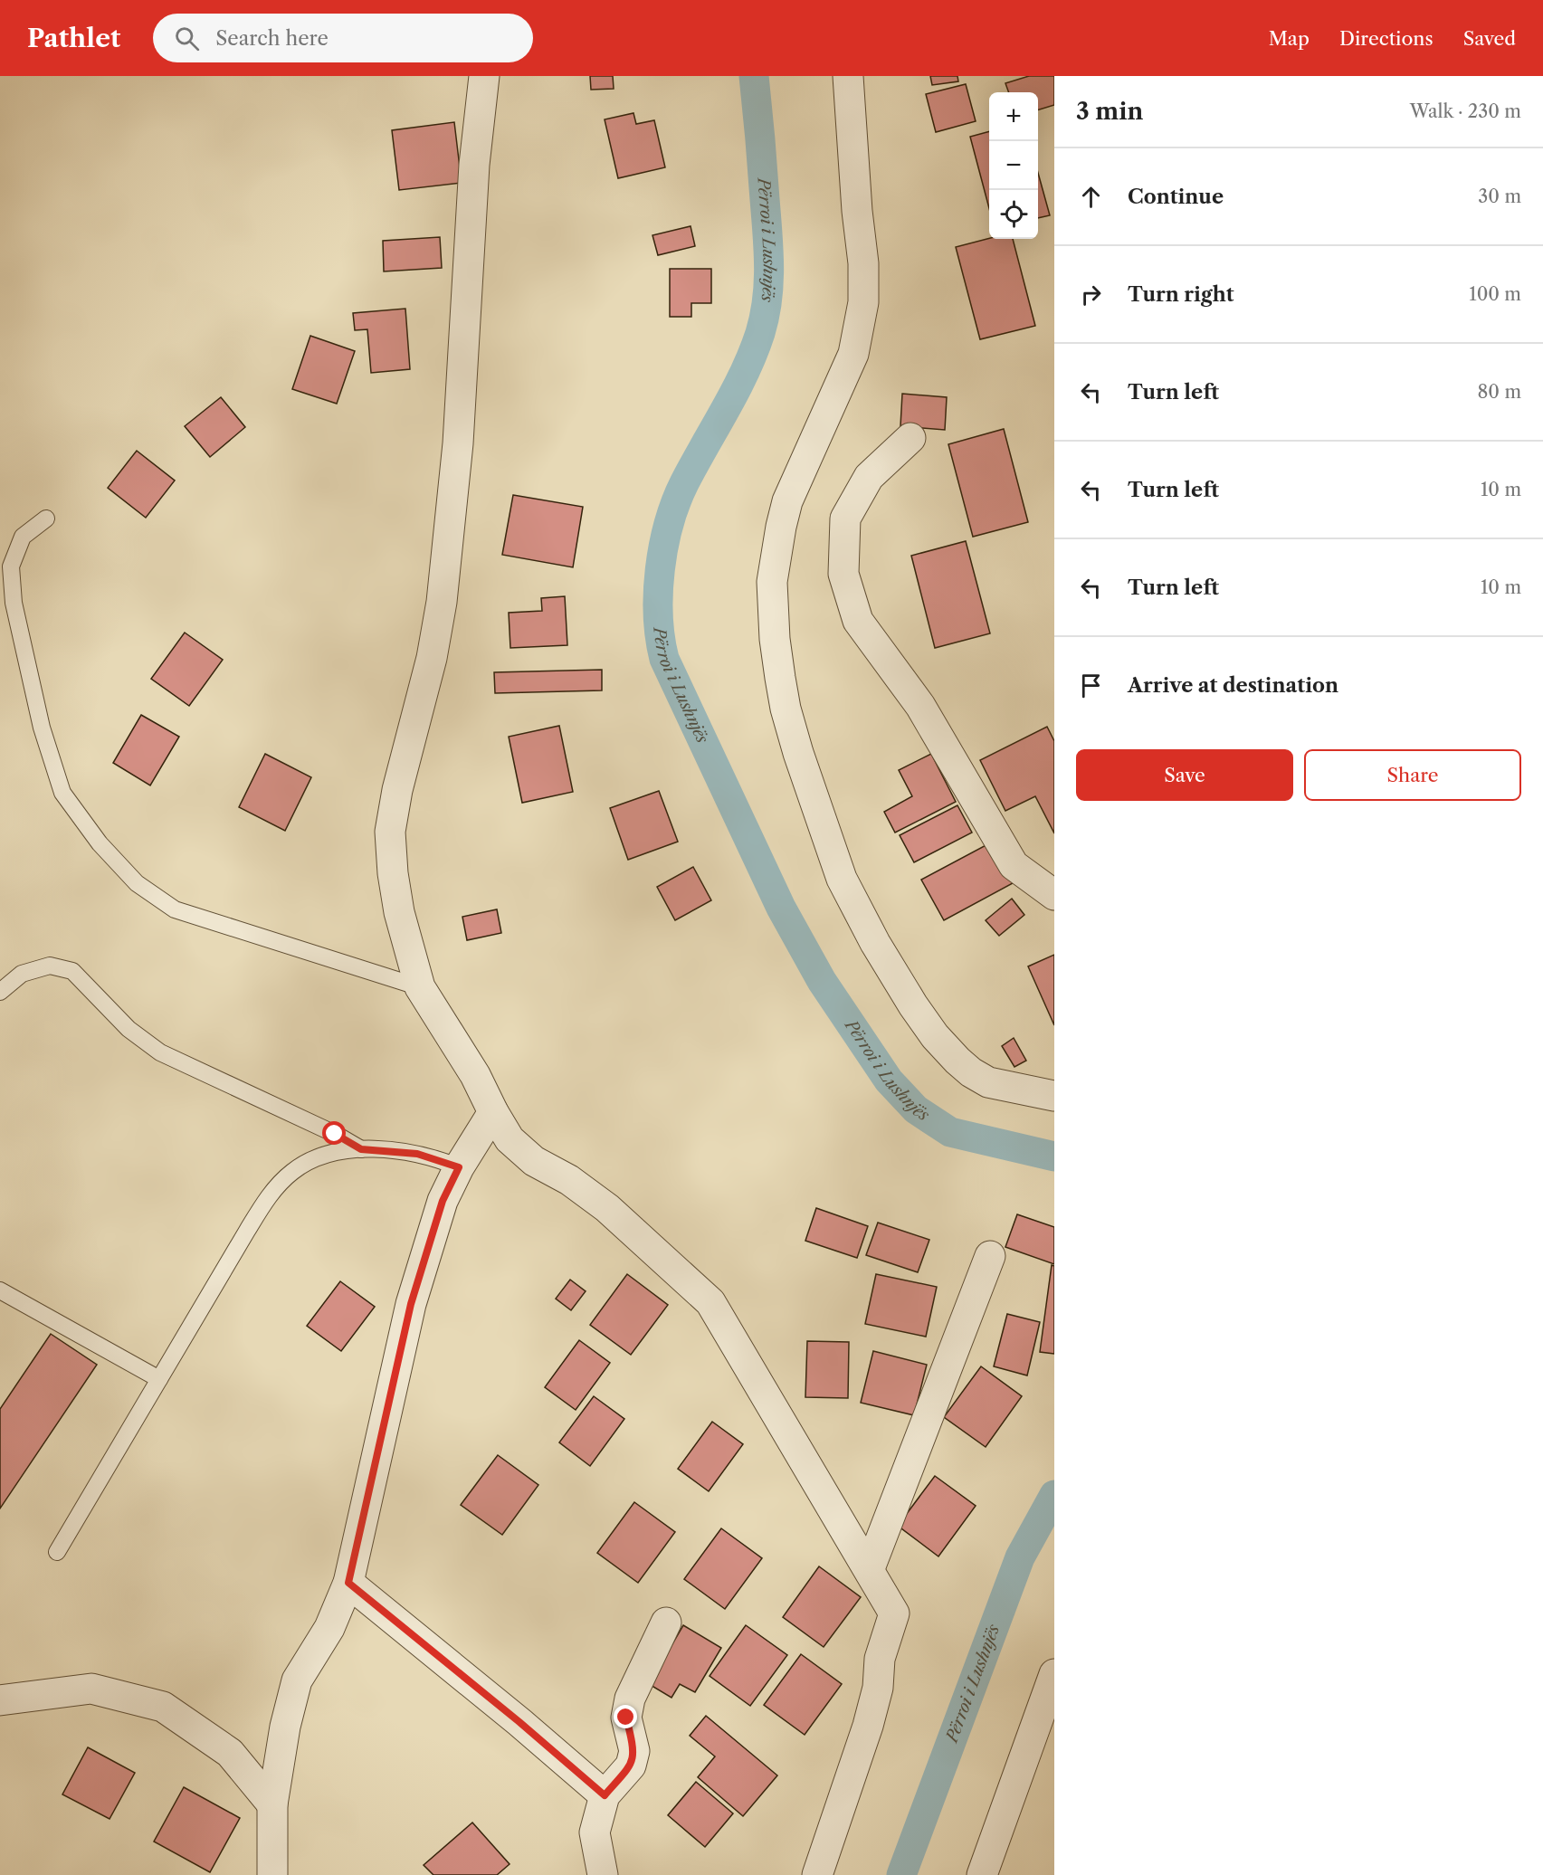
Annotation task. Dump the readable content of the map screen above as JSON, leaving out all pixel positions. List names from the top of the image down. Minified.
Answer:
{"water":["Përroi i Lushnjës"],"page":{"header":"Pathlet","search":"Search here","nav":["Map","Directions","Saved"],"heading":["3 min","Walk · 230 m"],"map_buttons":["+","−"],"list":[["Continue","30 m"],["Turn right","100 m"],["Turn left","80 m"],["Turn left","10 m"],["Turn left","10 m"],"Arrive at destination"],"buttons":["Save","Share"]}}
